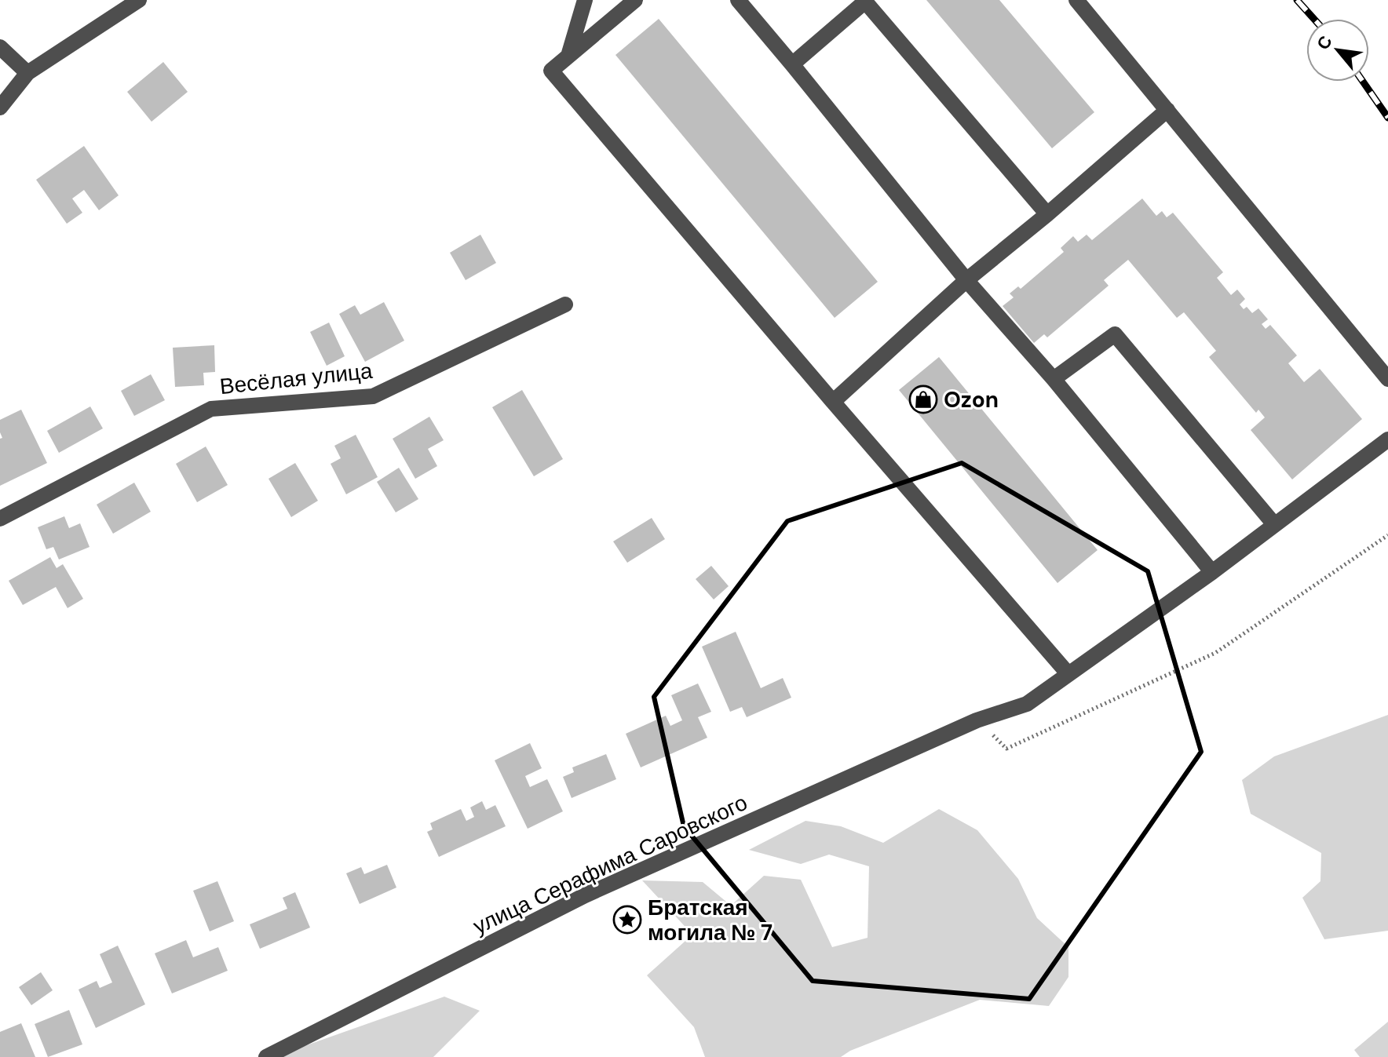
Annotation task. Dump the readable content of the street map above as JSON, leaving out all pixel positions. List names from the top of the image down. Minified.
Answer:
{"streets":{"street":["Весёлая улица","улица Серафима Саровского"]},"places":{"shop":["Ozon"],"place":["Братская могила № 7"]},"north":"top left"}
